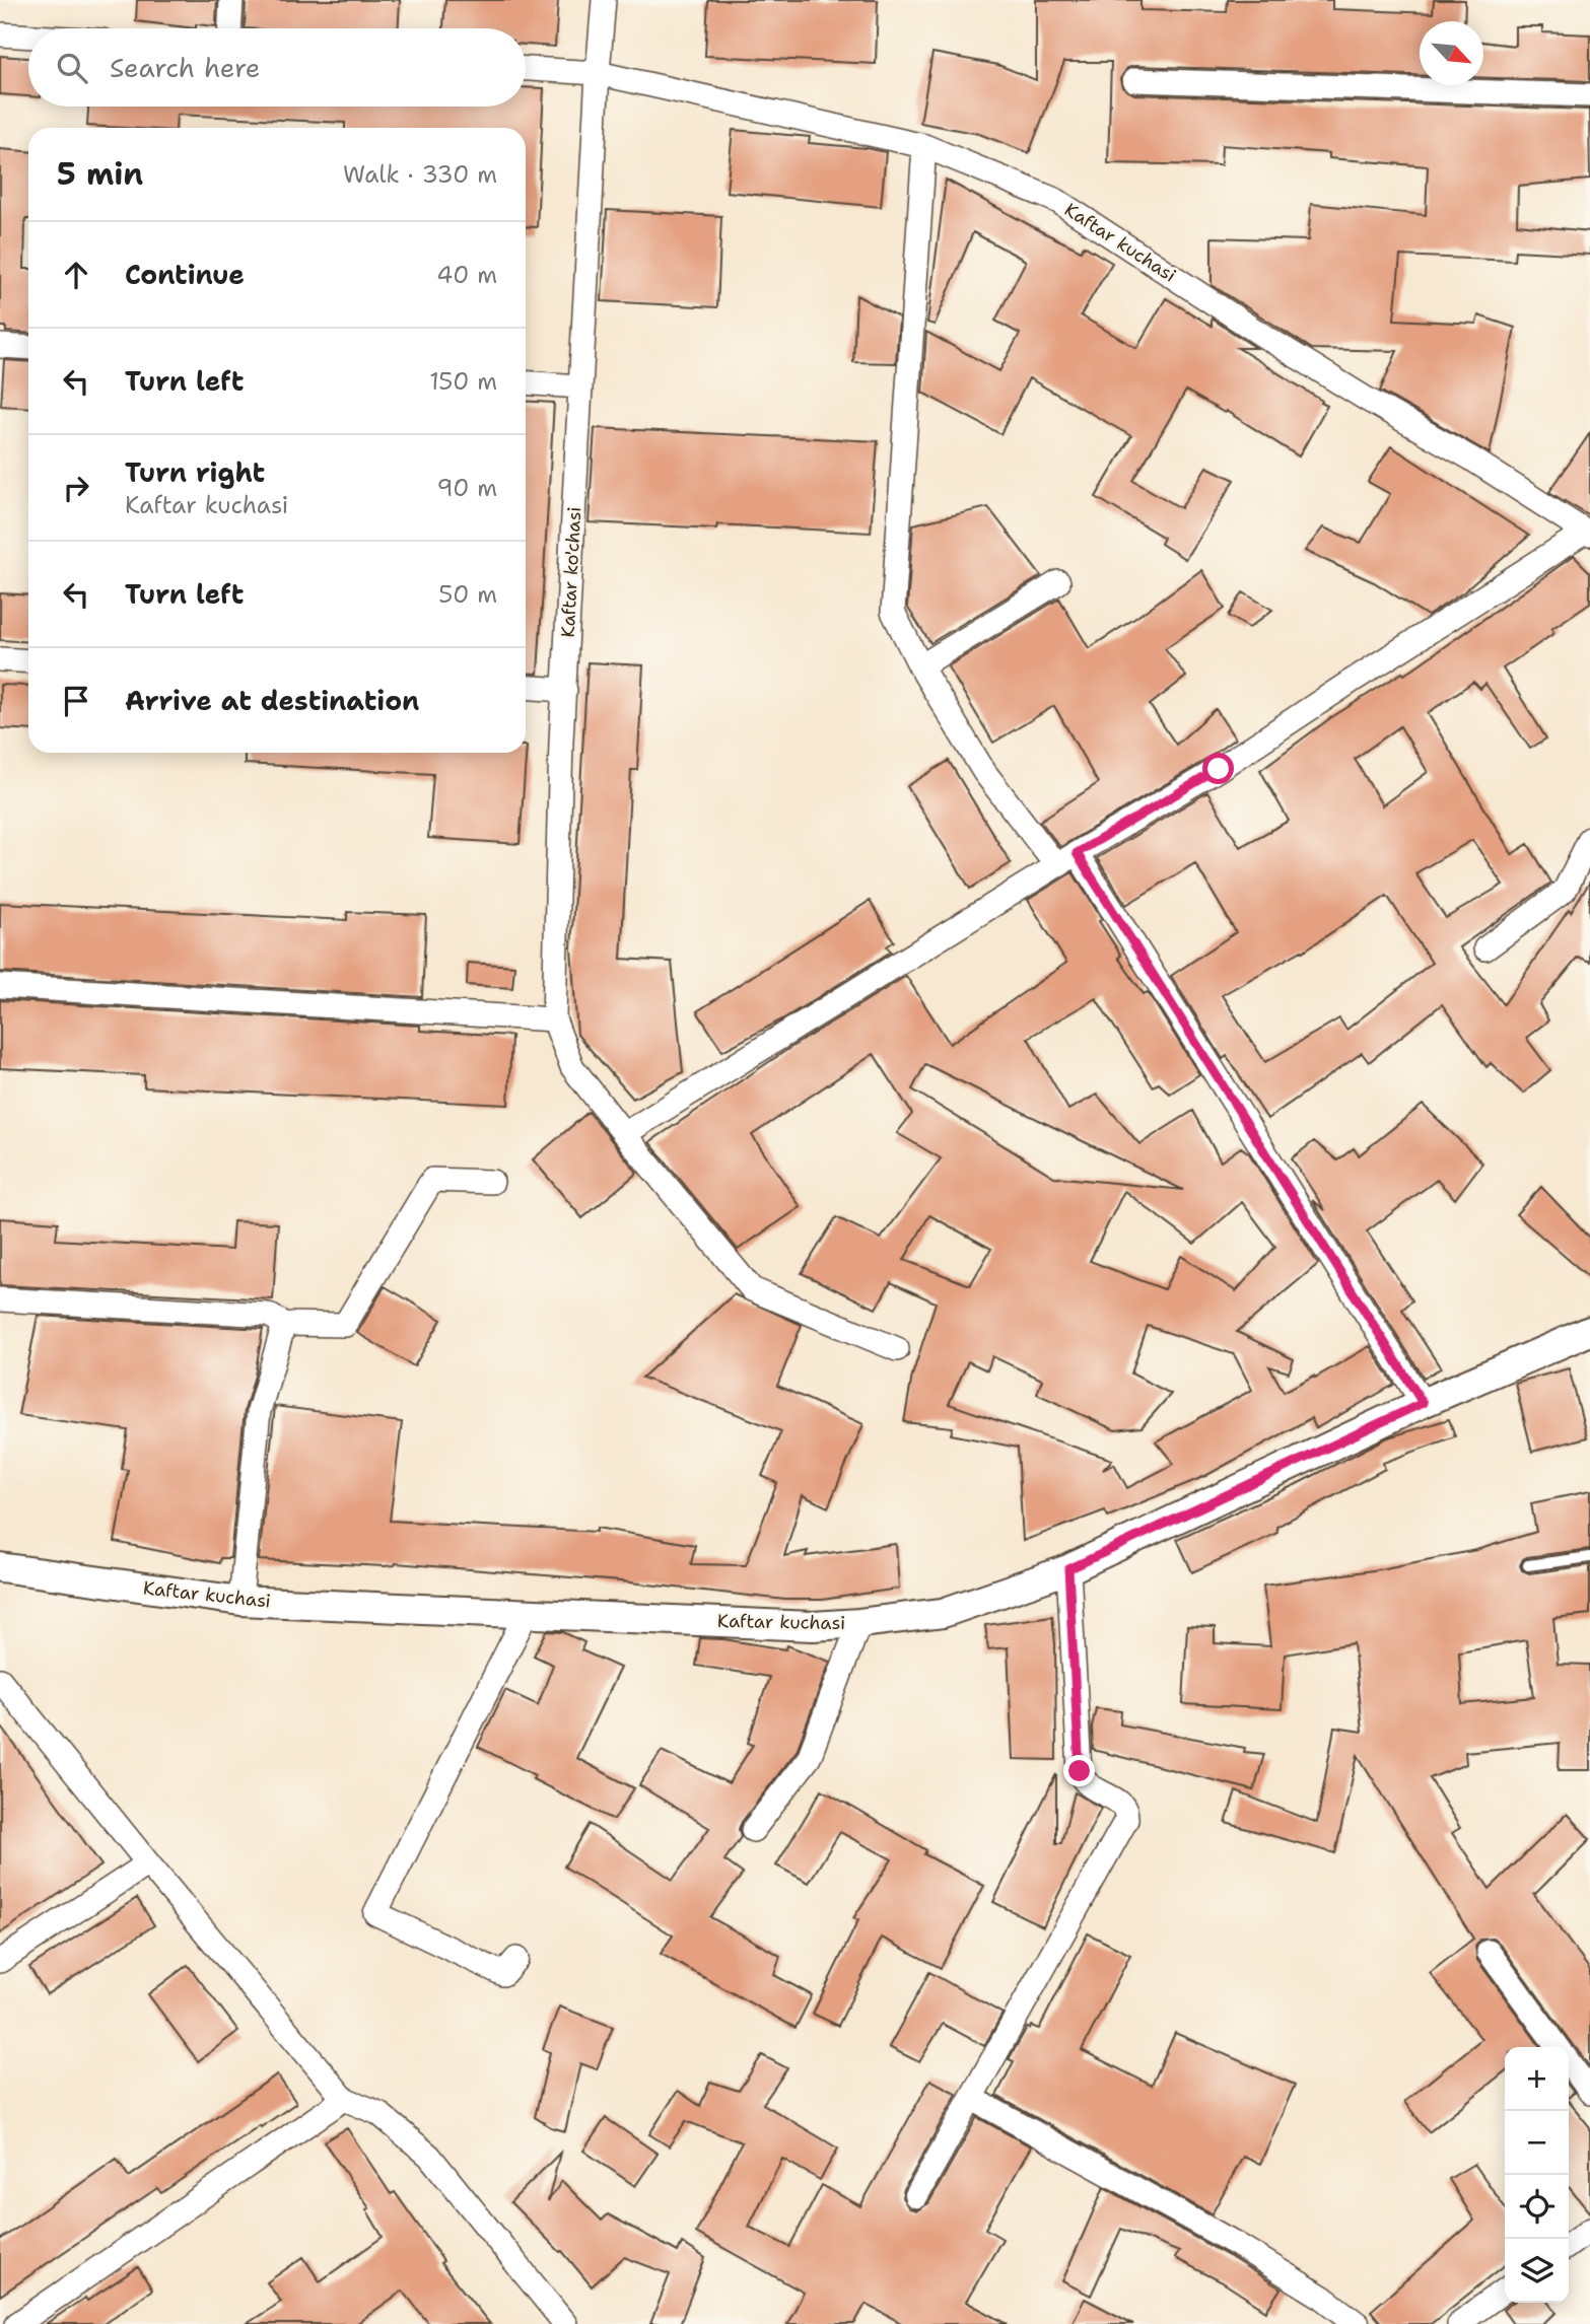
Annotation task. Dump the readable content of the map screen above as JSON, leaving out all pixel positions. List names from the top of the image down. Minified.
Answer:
{"streets":{"street":["Kaftar kuchasi","Kaftar ko'chasi"]},"crossings":[["Kaftar kuchasi","Kaftar ko'chasi"]],"north":"bottom right","page":{"search":"Search here","heading":["5 min","Walk · 330 m"],"list":[["Continue","40 m"],["Turn left","150 m"],["Turn right","Kaftar kuchasi","90 m"],["Turn left","50 m"],"Arrive at destination"],"map_buttons":["+","−"]}}
